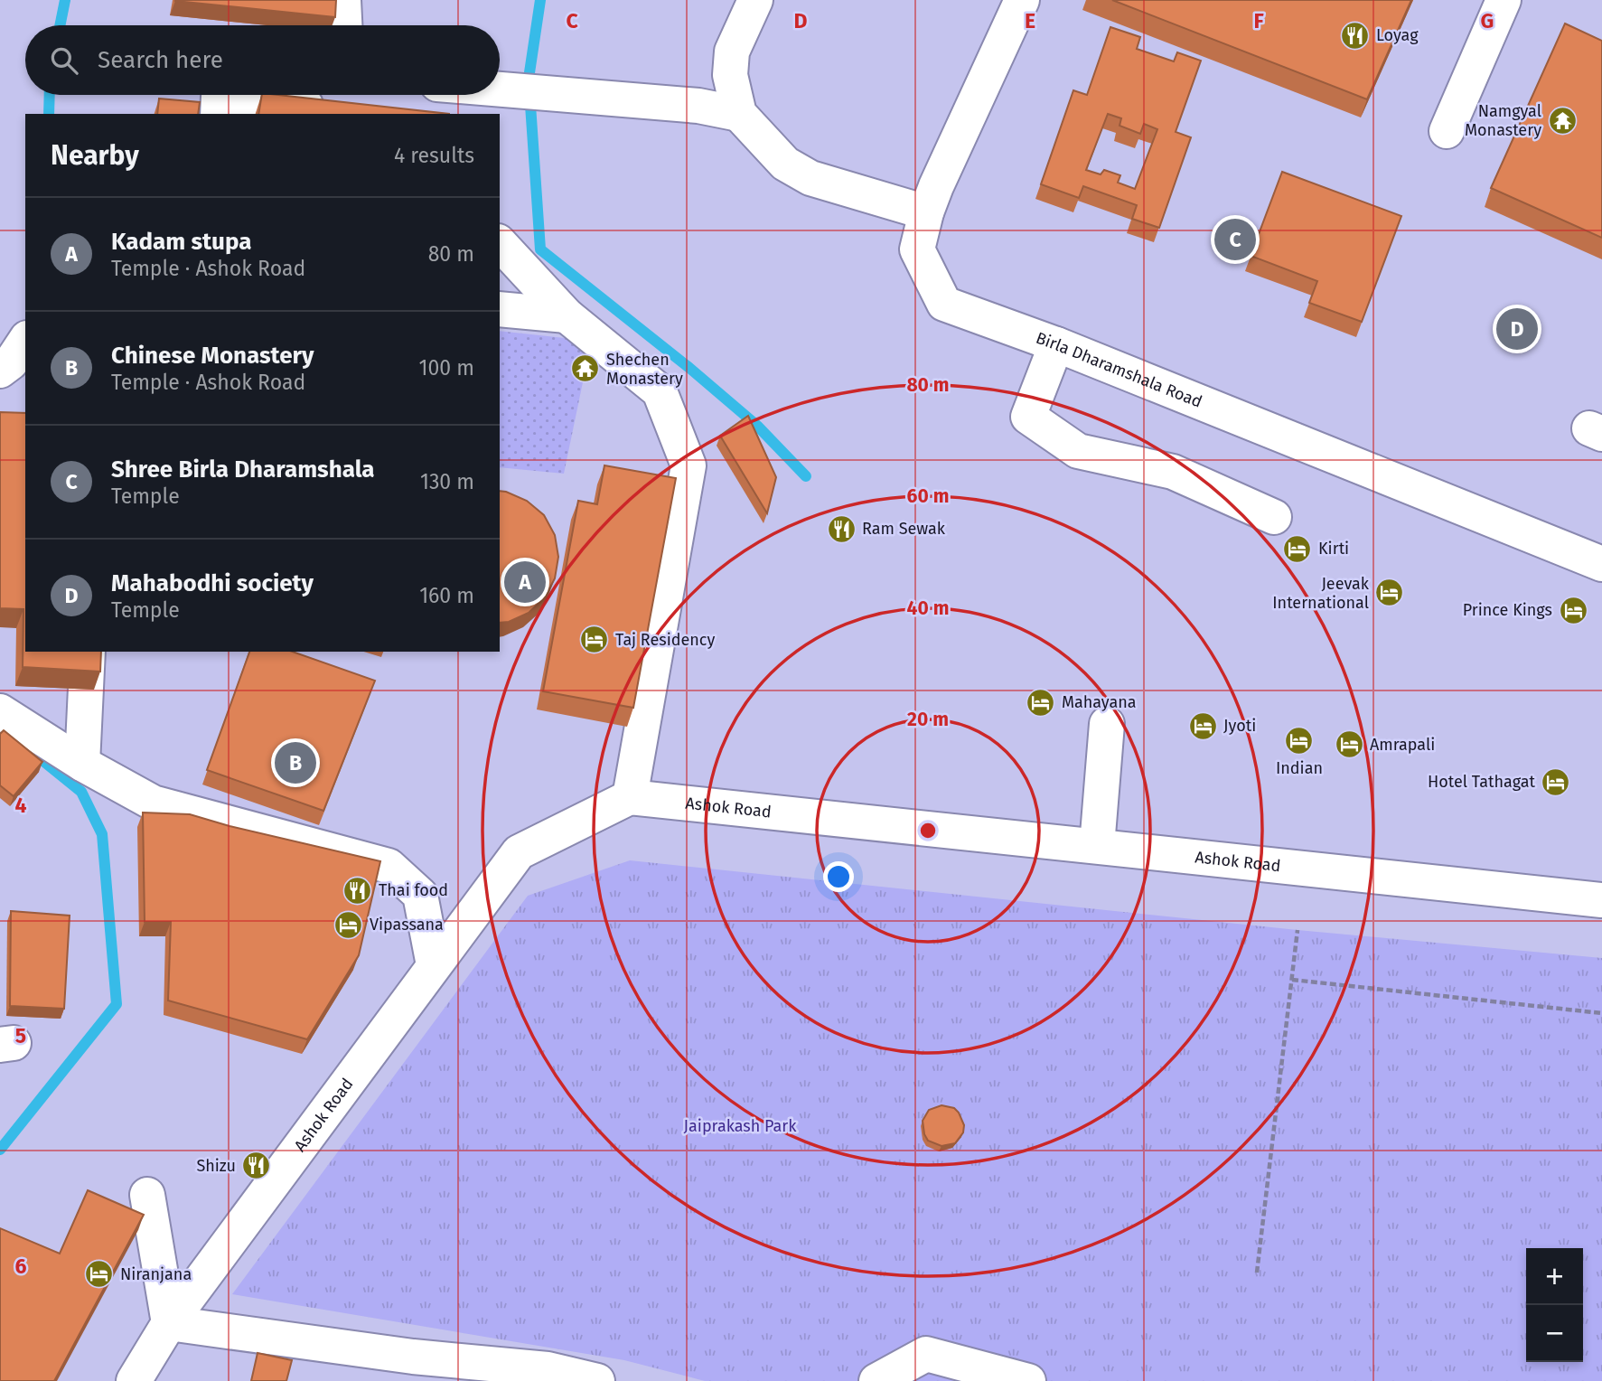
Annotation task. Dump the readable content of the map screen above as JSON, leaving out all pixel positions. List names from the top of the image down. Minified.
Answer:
{"streets":{"street":["Birla Dharamshala Road","Ashok Road"]},"parks":["Jaiprakash Park"],"places":{"restaurant":["Loyag","Ram Sewak","Thai food","Shizu"],"temple":["Namgyal Monastery","Shechen Monastery"],"hotel":["Kirti","Jeevak International","Prince Kings","Taj Residency","Mahayana","Jyoti","Indian","Amrapali","Hotel Tathagat","Vipassana","Niranjana"]},"page":{"search":"Search here","heading":["Nearby","4 results"],"list":[{"mark":"A","name":"Kadam stupa","note":"Temple · Ashok Road","value":"80 m"},{"mark":"B","name":"Chinese Monastery","note":"Temple · Ashok Road","value":"100 m"},{"mark":"C","name":"Shree Birla Dharamshala","note":"Temple","value":"130 m"},{"mark":"D","name":"Mahabodhi society","note":"Temple","value":"160 m"}],"pins":["C","D","A","B"],"map_buttons":["+","−"]},"grid":{"columns":["C","D","E","F","G"],"rows":["4","5","6"]},"rings":["80 m","60 m","40 m","20 m"]}
